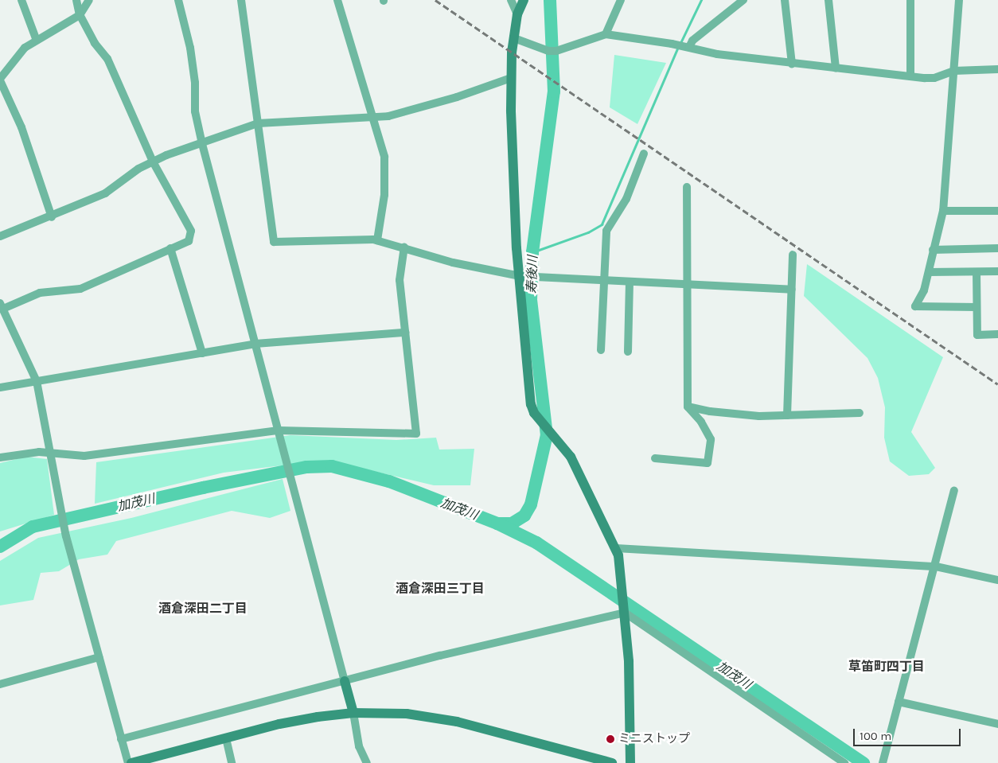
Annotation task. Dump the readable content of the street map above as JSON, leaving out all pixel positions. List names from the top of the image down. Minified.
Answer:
{"districts":["酒倉深田三丁目","酒倉深田二丁目","草笛町四丁目"],"water":["寿後川","加茂川"],"places":["ミニストップ"],"scale_bar":"100 m"}
